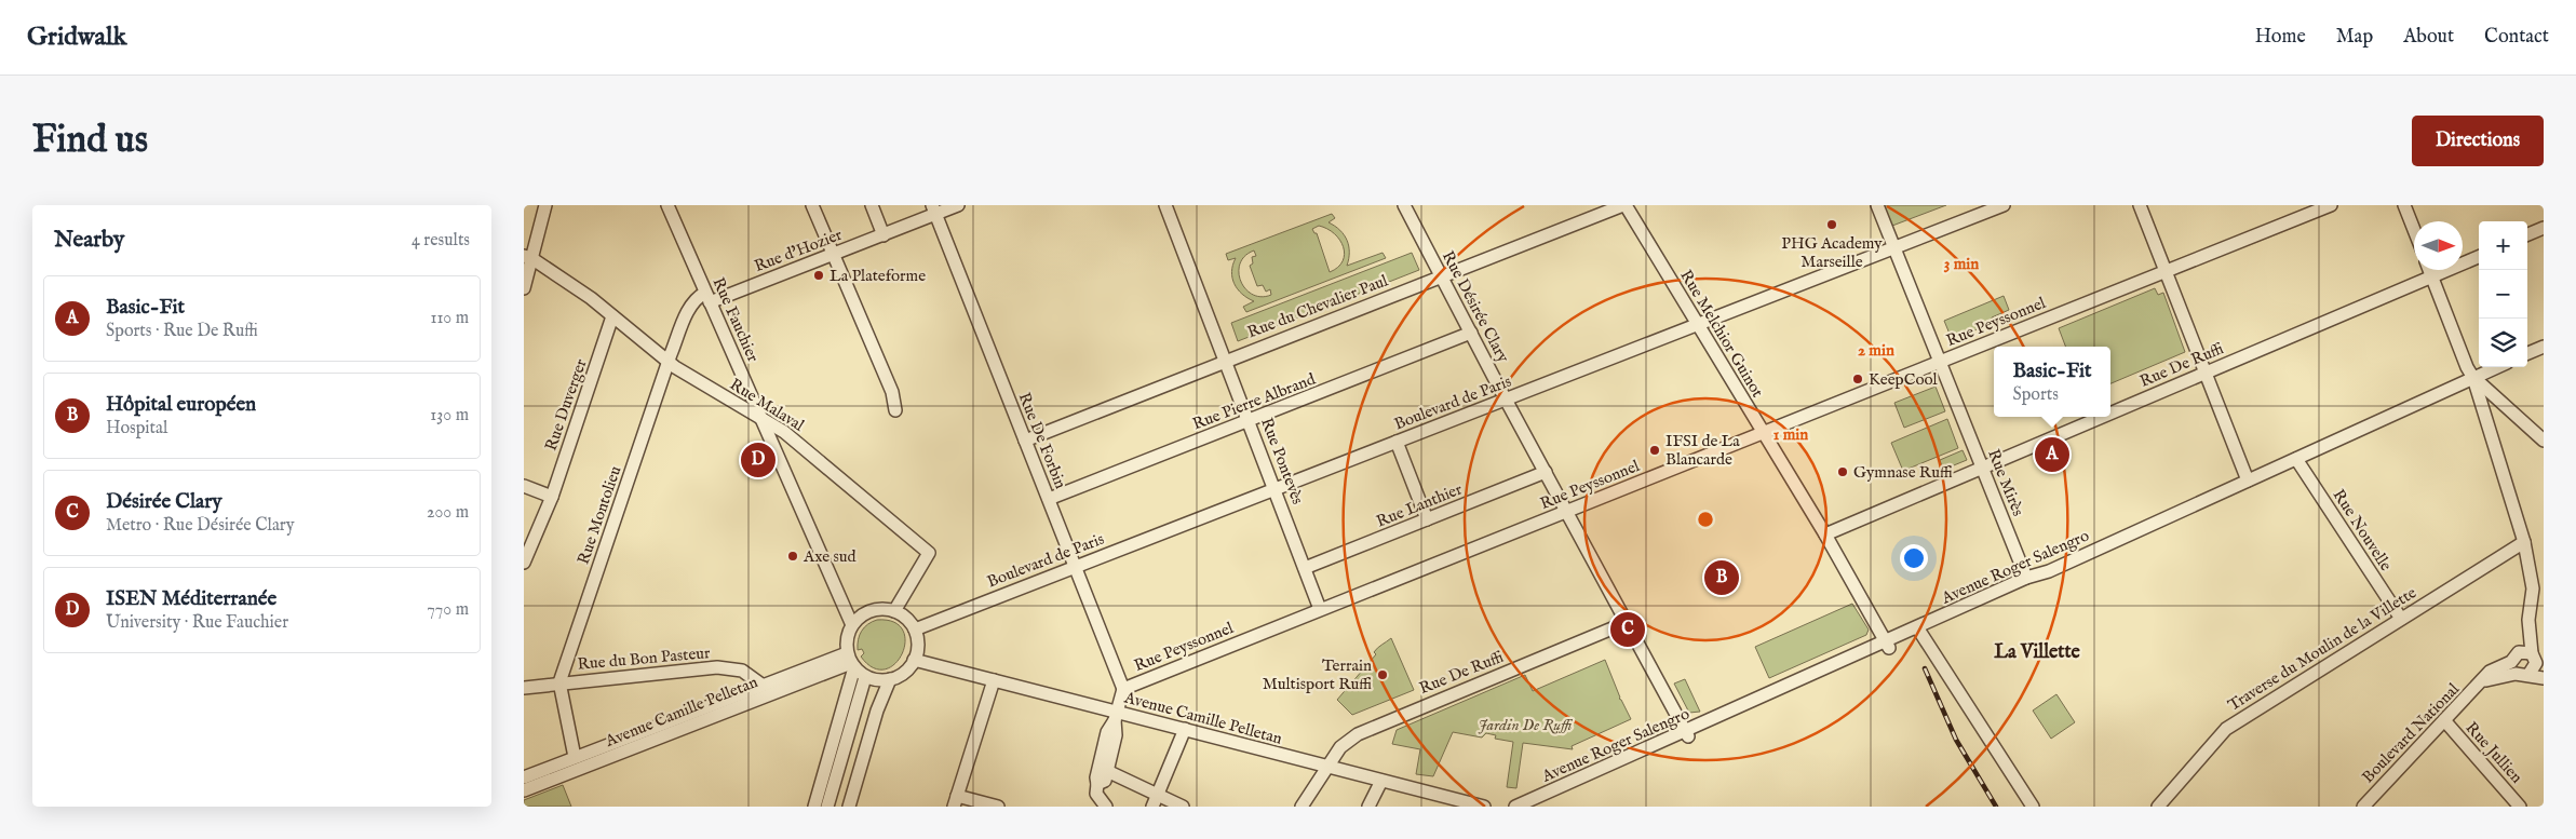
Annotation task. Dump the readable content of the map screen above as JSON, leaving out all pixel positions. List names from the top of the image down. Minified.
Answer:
{"streets":{"street":["Rue d'Hozier","Rue du Chevalier Paul","Rue Désirée Clary","Rue Fauchier","Rue Peyssonnel","Rue Melchior Guinot","Rue De Ruffi","Rue Pierre Albrand","Boulevard de Paris","Rue Duverger","Rue Malaval","Rue De Forbin","Rue Pontevès","Rue Mirès","Rue Lanthier","Rue Montolieu","Rue Nouvelle","Avenue Roger Salengro","Traverse du Moulin de la Villette","Rue du Bon Pasteur","Avenue Camille Pelletan","Boulevard National","Rue Jullien"]},"crossings":[["Rue d'Hozier","Rue Fauchier"],["Rue d'Hozier","Rue De Forbin"],["Rue d'Hozier","Rue Montolieu"],["Rue du Chevalier Paul","Rue Désirée Clary"],["Rue du Chevalier Paul","Rue Melchior Guinot"],["Rue du Chevalier Paul","Rue De Forbin"],["Rue du Chevalier Paul","Rue Pontevès"],["Rue Désirée Clary","Rue Peyssonnel"],["Rue Désirée Clary","Rue De Ruffi"],["Rue Désirée Clary","Rue Pierre Albrand"],["Rue Désirée Clary","Boulevard de Paris"],["Rue Désirée Clary","Rue Lanthier"],["Rue Désirée Clary","Avenue Roger Salengro"],["Rue Fauchier","Boulevard de Paris"],["Rue Fauchier","Rue Malaval"],["Rue Fauchier","Rue Montolieu"],["Rue Fauchier","Avenue Camille Pelletan"],["Rue Peyssonnel","Rue Melchior Guinot"],["Rue Peyssonnel","Rue De Forbin"],["Rue Peyssonnel","Rue Pontevès"],["Rue Peyssonnel","Rue Mirès"],["Rue Peyssonnel","Avenue Camille Pelletan"],["Rue Melchior Guinot","Rue De Ruffi"],["Rue Melchior Guinot","Boulevard de Paris"],["Rue Melchior Guinot","Avenue Roger Salengro"],["Rue De Ruffi","Rue Mirès"],["Rue De Ruffi","Avenue Camille Pelletan"],["Rue Pierre Albrand","Rue De Forbin"],["Rue Pierre Albrand","Rue Pontevès"],["Boulevard de Paris","Rue Malaval"],["Boulevard de Paris","Rue De Forbin"],["Boulevard de Paris","Rue Pontevès"],["Boulevard de Paris","Rue Mirès"],["Boulevard de Paris","Avenue Camille Pelletan"],["Rue Duverger","Rue Malaval"],["Rue Malaval","Rue Montolieu"],["Rue Malaval","Avenue Camille Pelletan"],["Rue Pontevès","Rue Lanthier"],["Rue Mirès","Avenue Roger Salengro"],["Rue Montolieu","Rue du Bon Pasteur"],["Rue Nouvelle","Avenue Roger Salengro"],["Rue Nouvelle","Traverse du Moulin de la Villette"],["Rue du Bon Pasteur","Avenue Camille Pelletan"],["Boulevard National","Rue Jullien"]],"districts":["La Villette"],"parks":["Jardin De Ruffi"],"places":["PHG Academy Marseille","La Plateforme","KeepCool","IFSI de La Blancarde","Gymnase Ruffi","Axe sud","Terrain Multisport Ruffi"],"north":"right","page":{"header":"Gridwalk","nav":["Home","Map","About","Contact"],"buttons":"Directions","title":"Find us","heading":["Nearby","4 results"],"map_buttons":["+","−"],"list":[{"mark":"A","name":"Basic-Fit","note":"Sports · Rue De Ruffi","value":"110 m"},{"mark":"B","name":"Hôpital européen","note":"Hospital","value":"130 m"},{"mark":"C","name":"Désirée Clary","note":"Metro · Rue Désirée Clary","value":"200 m"},{"mark":"D","name":"ISEN Méditerranée","note":"University · Rue Fauchier","value":"770 m"}],"popup":["Basic-Fit","Sports"],"pins":["A","D","B","C"]},"rings":["3 min","2 min","1 min"]}
